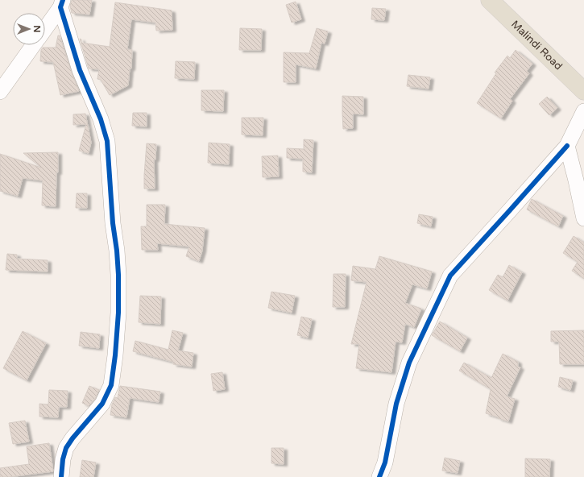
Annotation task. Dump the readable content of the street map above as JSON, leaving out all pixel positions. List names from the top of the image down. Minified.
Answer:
{"streets":{"highway":["Malindi Road"]},"north":"right"}
